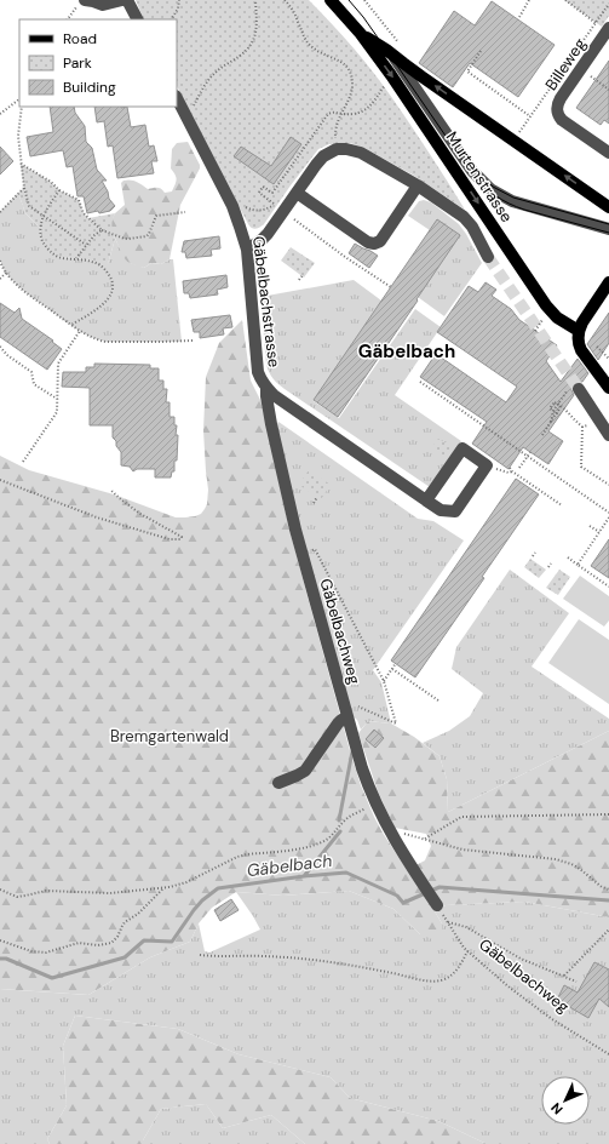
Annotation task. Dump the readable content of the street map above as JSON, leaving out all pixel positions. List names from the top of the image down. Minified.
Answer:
{"streets":{"main road":["Murtenstrasse"],"street":["Billeweg","Gäbelbachstrasse","Gäbelbachweg"]},"crossings":[["Gäbelbachstrasse","Gäbelbachweg"]],"districts":["Gäbelbach"],"water":["Gäbelbach"],"parks":["Bremgartenwald"],"legend":["Road","Park","Building"],"north":"bottom left"}
